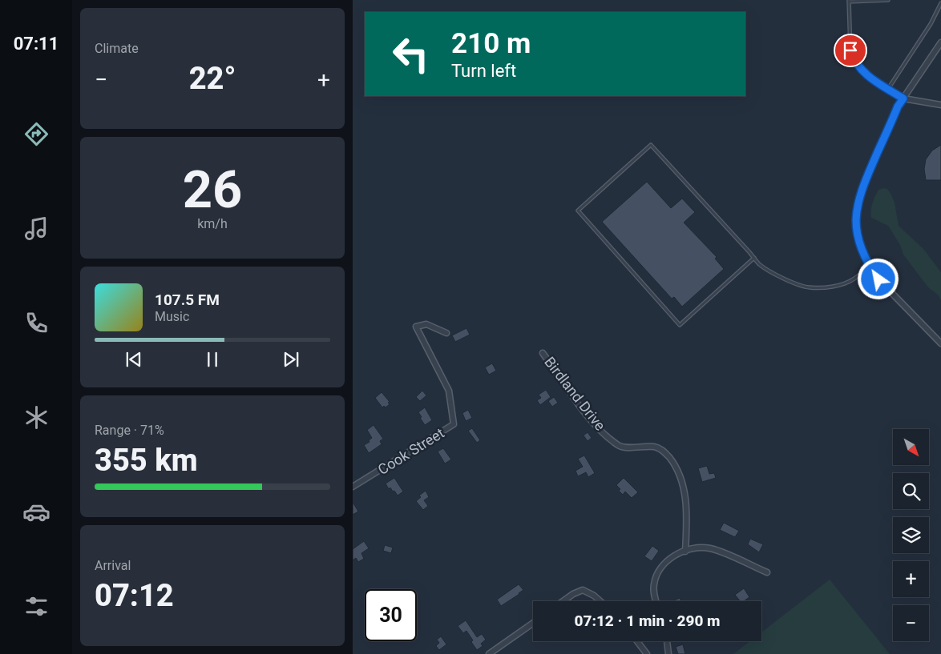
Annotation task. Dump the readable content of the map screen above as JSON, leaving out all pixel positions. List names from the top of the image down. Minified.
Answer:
{"streets":{"street":["Birdland Drive","Cook Street"]},"north":"bottom right","page":{"tabs":"07:11","tile":["Climate",["26","km/h"],["Range · 71%","355 km"],["Arrival","07:12"]],"turn":["210 m","Turn left"],"heat":["−","22°","+"],"song":["107.5 FM","Music"],"map_buttons":["+","−"],"limit":"30","trip":"07:12 · 1 min · 290 m"}}
